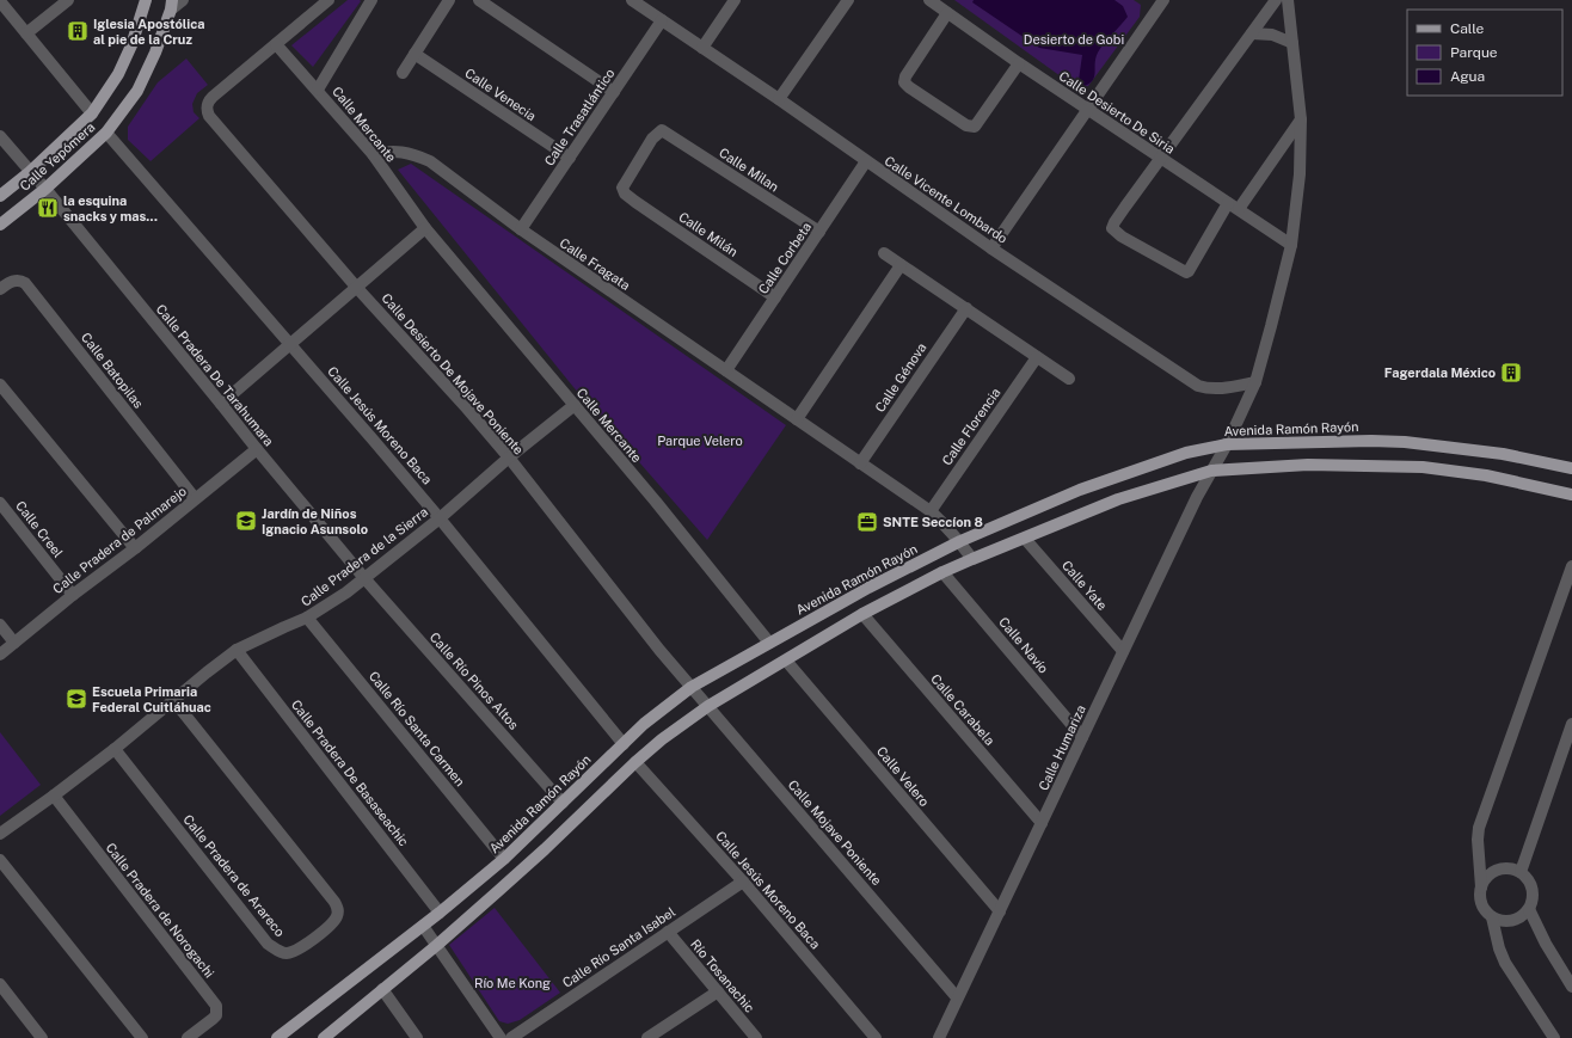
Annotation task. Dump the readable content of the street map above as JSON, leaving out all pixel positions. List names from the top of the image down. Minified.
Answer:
{"streets":{"main road":["Calle Yepómera","Avenida Ramón Rayón"],"street":["Calle Venecia","Calle Desierto De Siria","Calle Trasatlántico","Calle Mercante","Calle Milan","Calle Vicente Lombardo","Calle Milán","Calle Corbeta","Calle Fragata","Calle Batopilas","Calle Desierto De Mojave Poniente","Calle Pradera De Tarahumara","Calle Génova","Calle Jesús Moreno Baca","Calle Florencia","Calle Creel","Calle Pradera de Palmarejo","Calle Pradera de la Sierra","Calle Yate","Calle Navío","Calle Río Pinos Altos","Calle Carabela","Calle Río Santa Carmen","Calle Humariza","Calle Pradera De Basaseachic","Calle Velero","Calle Mojave Poniente","Calle Pradera de Arareco","Calle Pradera de Norogachi","Calle Río Santa Isabel","Río Tosanachic"]},"crossings":[["Calle Venecia","Calle Trasatlántico"],["Calle Desierto De Siria","Calle Vicente Lombardo"],["Calle Desierto De Siria","Calle Humariza"],["Calle Trasatlántico","Calle Vicente Lombardo"],["Calle Trasatlántico","Calle Fragata"],["Calle Mercante","Calle Fragata"],["Calle Mercante","Calle Desierto De Mojave Poniente"],["Calle Mercante","Avenida Ramón Rayón"],["Calle Mercante","Calle Pradera de la Sierra"],["Calle Yepómera","Calle Pradera De Tarahumara"],["Calle Yepómera","Calle Jesús Moreno Baca"],["Calle Milan","Calle Milán"],["Calle Milan","Calle Corbeta"],["Calle Vicente Lombardo","Calle Corbeta"],["Calle Vicente Lombardo","Calle Humariza"],["Calle Milán","Calle Corbeta"],["Calle Corbeta","Calle Fragata"],["Calle Fragata","Calle Génova"],["Calle Fragata","Calle Florencia"],["Calle Fragata","Avenida Ramón Rayón"],["Calle Batopilas","Calle Pradera de Palmarejo"],["Calle Desierto De Mojave Poniente","Avenida Ramón Rayón"],["Calle Desierto De Mojave Poniente","Calle Pradera de la Sierra"],["Calle Desierto De Mojave Poniente","Calle Mojave Poniente"],["Calle Pradera De Tarahumara","Calle Pradera de Palmarejo"],["Calle Pradera De Tarahumara","Calle Pradera de la Sierra"],["Calle Pradera De Tarahumara","Calle Río Pinos Altos"],["Calle Jesús Moreno Baca","Avenida Ramón Rayón"],["Calle Jesús Moreno Baca","Calle Pradera de la Sierra"],["Calle Jesús Moreno Baca","Calle Río Santa Isabel"],["Avenida Ramón Rayón","Calle Río Pinos Altos"],["Avenida Ramón Rayón","Calle Río Santa Carmen"],["Avenida Ramón Rayón","Calle Humariza"],["Avenida Ramón Rayón","Calle Pradera De Basaseachic"],["Avenida Ramón Rayón","Calle Mojave Poniente"],["Calle Creel","Calle Pradera de Palmarejo"],["Calle Pradera de la Sierra","Calle Río Pinos Altos"],["Calle Pradera de la Sierra","Calle Río Santa Carmen"],["Calle Pradera de la Sierra","Calle Pradera De Basaseachic"],["Calle Pradera de la Sierra","Calle Pradera de Arareco"],["Calle Pradera de la Sierra","Calle Pradera de Norogachi"],["Calle Yate","Calle Humariza"],["Calle Navío","Calle Humariza"],["Calle Carabela","Calle Humariza"],["Calle Humariza","Calle Velero"],["Calle Humariza","Calle Mojave Poniente"],["Calle Río Santa Isabel","Río Tosanachic"]],"parks":["Desierto de Gobi","Parque Velero","Río Me Kong"],"places":{"building":["Iglesia Apostólica al pie de la Cruz","Fagerdala México"],"restaurant":["la esquina snacks y mas..."],"school or university":["Jardín de Niños Ignacio Asunsolo","Escuela Primaria Federal Cuitláhuac"],"office":["SNTE Seccíon 8"]},"legend":["Calle","Parque","Agua"]}
